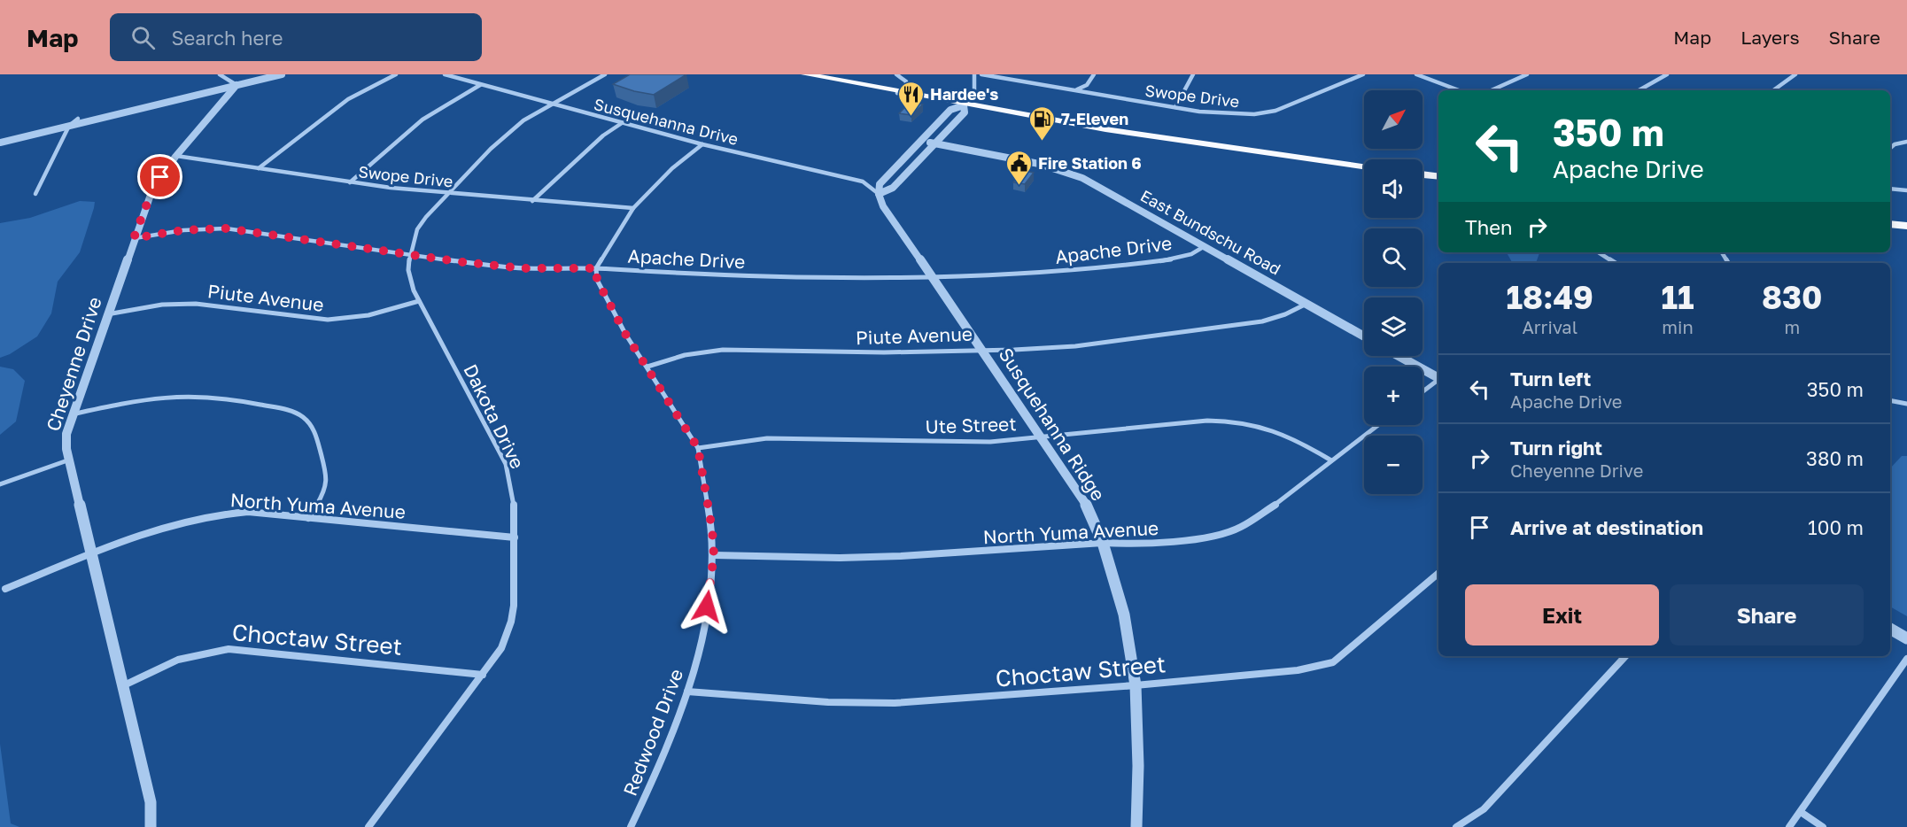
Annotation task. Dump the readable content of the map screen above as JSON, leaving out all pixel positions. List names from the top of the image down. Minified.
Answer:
{"streets":{"street":["Swope Drive","Susquehanna Drive","East Bundschu Road","Apache Drive","Piute Avenue","Cheyenne Drive","Dakota Drive","Susquehanna Ridge","Ute Street","North Yuma Avenue","Choctaw Street","Redwood Drive"]},"crossings":[["Swope Drive","Cheyenne Drive"],["Swope Drive","Dakota Drive"],["Susquehanna Drive","Dakota Drive"],["Susquehanna Drive","Susquehanna Ridge"],["East Bundschu Road","Apache Drive"],["East Bundschu Road","Piute Avenue"],["Apache Drive","Cheyenne Drive"],["Apache Drive","Dakota Drive"],["Apache Drive","Susquehanna Ridge"],["Apache Drive","Redwood Drive"],["Piute Avenue","Cheyenne Drive"],["Piute Avenue","Dakota Drive"],["Piute Avenue","Susquehanna Ridge"],["Piute Avenue","Redwood Drive"],["Cheyenne Drive","North Yuma Avenue"],["Cheyenne Drive","Choctaw Street"],["Dakota Drive","North Yuma Avenue"],["Dakota Drive","Choctaw Street"],["Susquehanna Ridge","Ute Street"],["Susquehanna Ridge","North Yuma Avenue"],["Susquehanna Ridge","Choctaw Street"],["Ute Street","North Yuma Avenue"],["Ute Street","Redwood Drive"],["North Yuma Avenue","Redwood Drive"],["Choctaw Street","Redwood Drive"]],"places":{"restaurant":["Hardee's"],"fuel station":["7-Eleven"],"public building":["Fire Station 6"]},"north":"top right","page":{"header":"Map","search":"Search here","nav":["Map","Layers","Share"],"map_buttons":["+","−"],"turn":["350 m","Apache Drive"],"then":"Then","eta":["18:49","Arrival","11","min","830","m"],"list":[{"name":"Turn left","note":"Apache Drive","value":"350 m"},{"name":"Turn right","note":"Cheyenne Drive","value":"380 m"},{"name":"Arrive at destination","value":"100 m"}],"buttons":["Exit","Share"]}}
